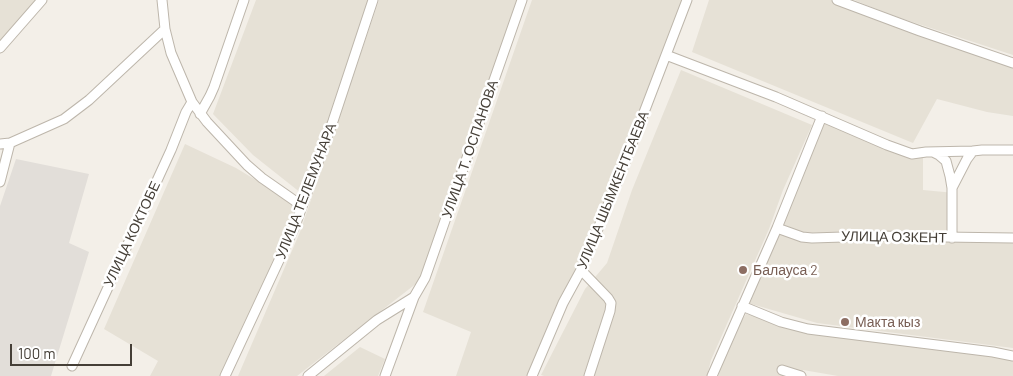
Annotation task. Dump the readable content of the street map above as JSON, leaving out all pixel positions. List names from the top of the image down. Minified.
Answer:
{"streets":{"street":["УЛИЦА Т. ОСПАНОВА","УЛИЦА ШЫМКЕНТБАЕВА","УЛИЦА ТЕЛЕМУНАРА","УЛИЦА КОКТОБЕ","УЛИЦА ОЗКЕНТ"]},"places":["Балауса 2","Макта кыз"],"scale_bar":"100 m"}
